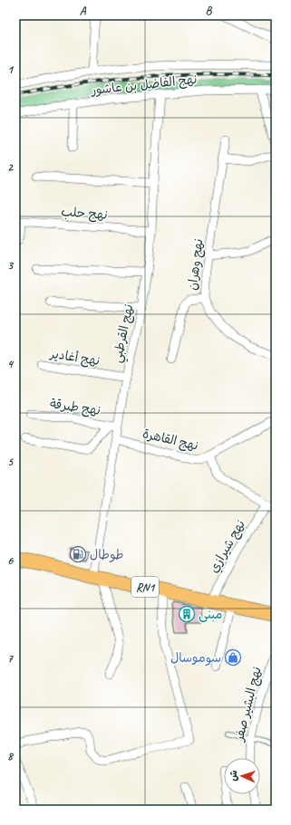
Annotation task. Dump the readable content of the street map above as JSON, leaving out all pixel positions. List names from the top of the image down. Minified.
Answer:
{"streets":{"main road":["RN1"],"street":["نهج الفاضل بن عاشور","نهج حلب","نهج وهران","نهج القرطبي","نهج أغادير","نهج طبرقة","نهج القاهرة","نهج شيرازي","نهج البشير صفر"]},"crossings":[["نهج الفاضل بن عاشور","نهج القرطبي"],["نهج حلب","نهج القرطبي"],["نهج القرطبي","نهج أغادير"],["نهج القرطبي","نهج طبرقة"],["نهج القرطبي","نهج القاهرة"],["نهج القرطبي","RN1"],["نهج شيرازي","RN1"]],"places":{"fuel station":["طوطال"],"building":["مبنى"],"shop":["سوموسال"]},"north":"left","grid":{"columns":["A","B"],"rows":["1","2","3","4","5","6","7","8"]}}
